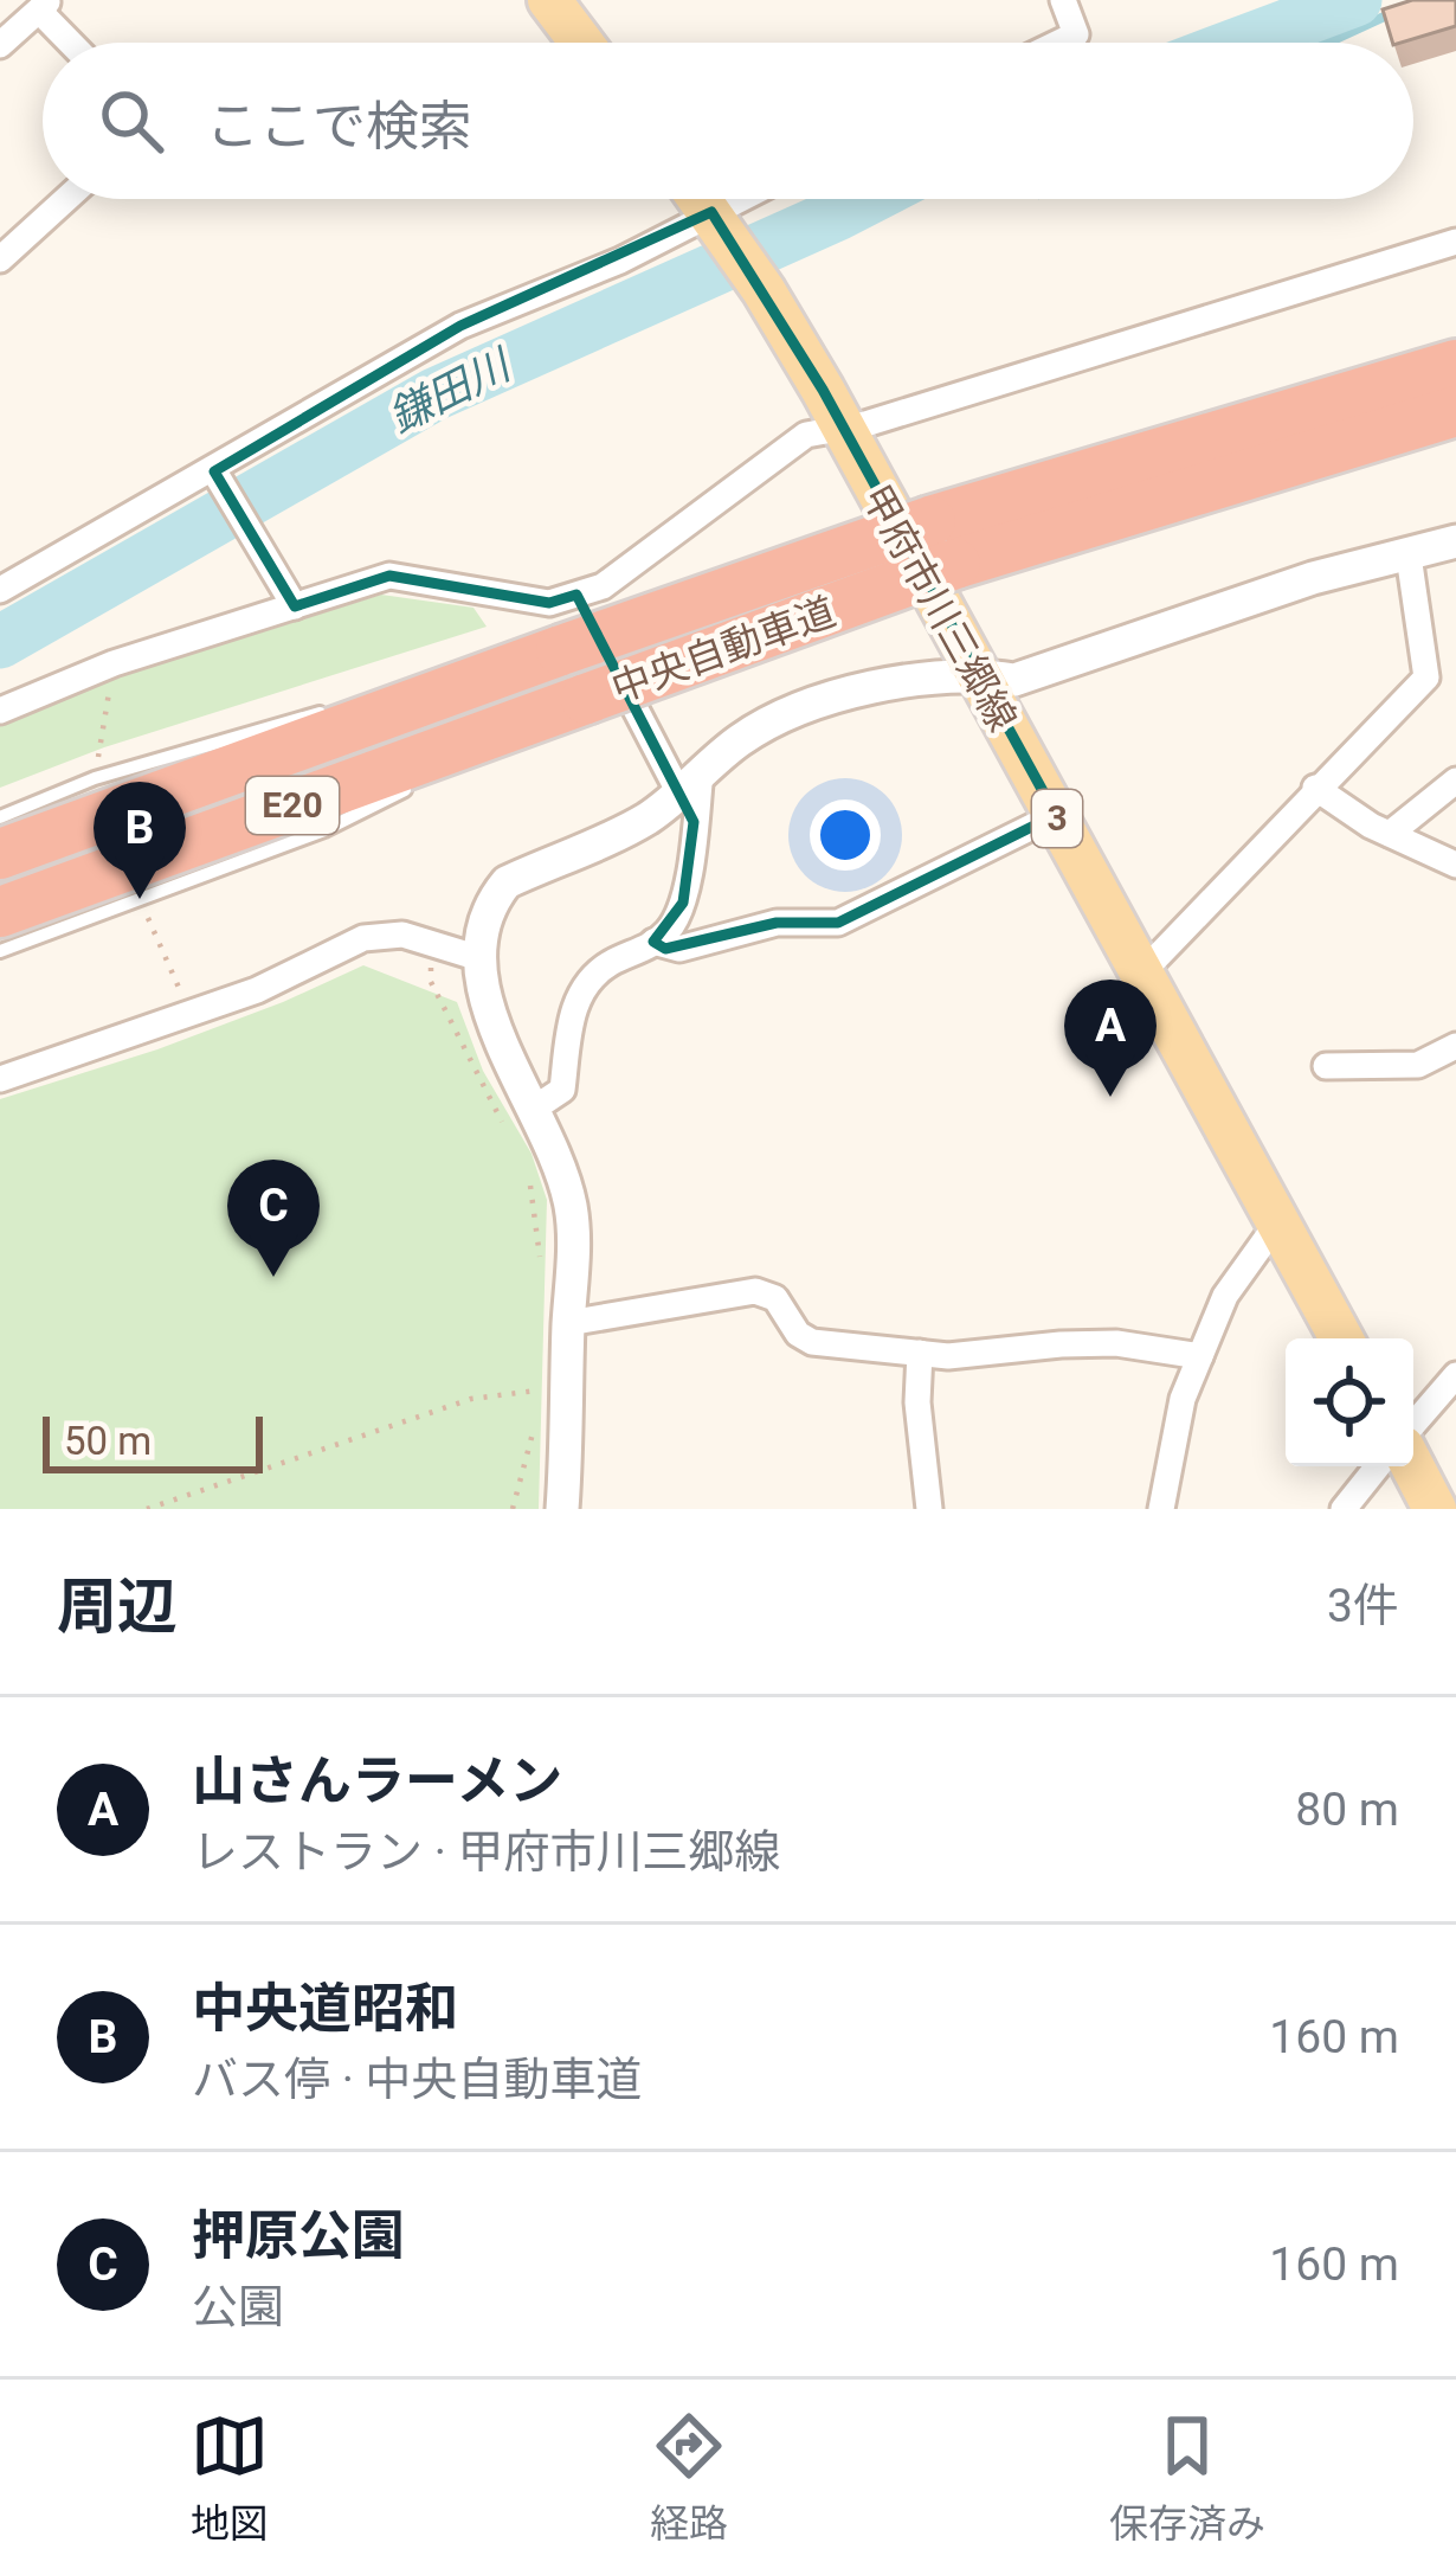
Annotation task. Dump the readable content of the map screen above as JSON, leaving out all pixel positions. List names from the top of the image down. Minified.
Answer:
{"streets":{"highway":["中央自動車道","E20"],"main road":["甲府市川三郷線","3"]},"water":["鎌田川"],"scale_bar":"50 m","page":{"search":"ここで検索","pins":["B","A","C"],"scale":"50 m","heading":["周辺","3件"],"list":[{"mark":"A","name":"山さんラーメン","note":"レストラン · 甲府市川三郷線","value":"80 m"},{"mark":"B","name":"中央道昭和","note":"バス停 · 中央自動車道","value":"160 m"},{"mark":"C","name":"押原公園","note":"公園","value":"160 m"}],"nav":["地図","経路","保存済み"]}}
